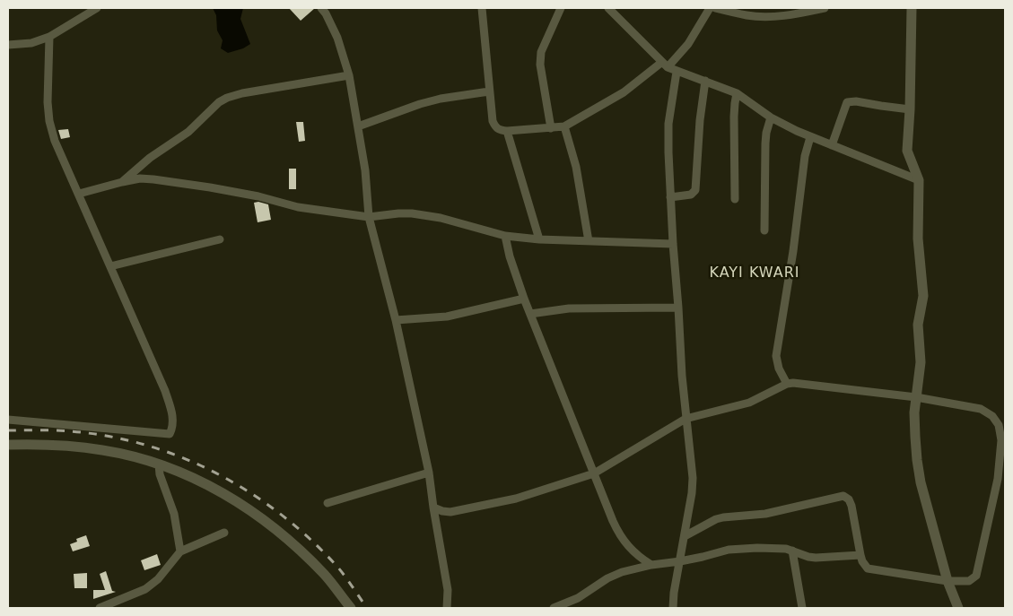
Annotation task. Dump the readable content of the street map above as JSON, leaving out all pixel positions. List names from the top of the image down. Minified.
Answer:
{"districts":["KAYI KWARI"]}
